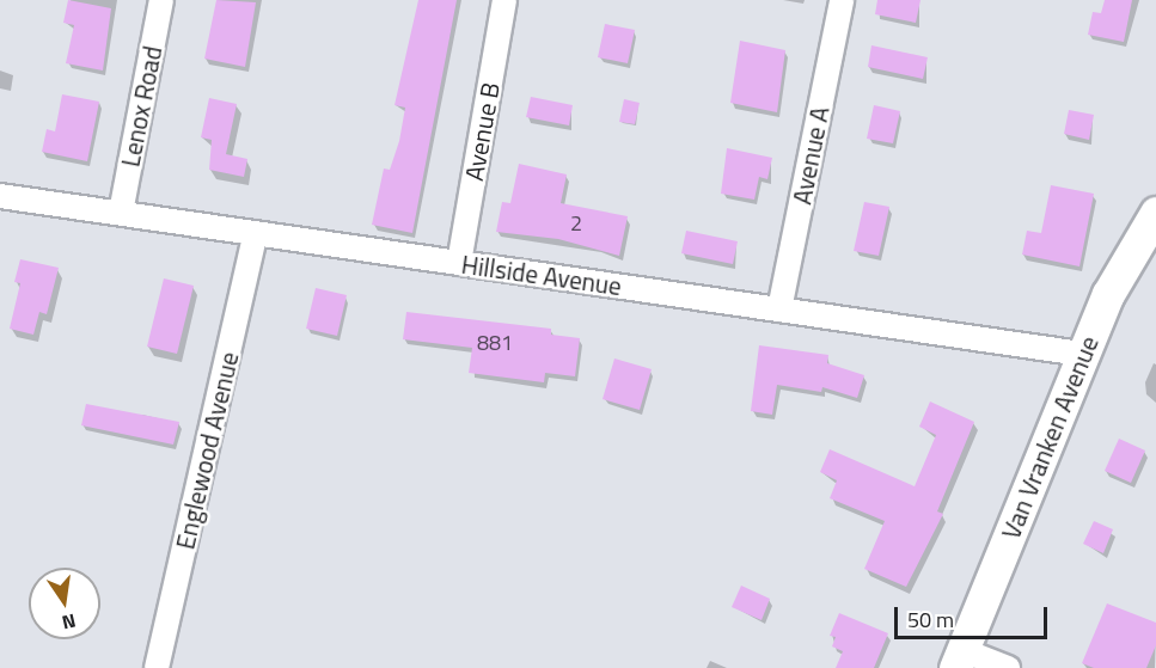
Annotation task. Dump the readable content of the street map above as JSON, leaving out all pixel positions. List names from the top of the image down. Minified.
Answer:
{"streets":{"street":["Lenox Road","Avenue B","Avenue A","Hillside Avenue","Van Vranken Avenue","Englewood Avenue"]},"crossings":[["Lenox Road","Hillside Avenue"],["Avenue B","Hillside Avenue"],["Avenue A","Hillside Avenue"],["Hillside Avenue","Van Vranken Avenue"],["Hillside Avenue","Englewood Avenue"]],"house_numbers":["2","881"],"scale_bar":"50 m","north":"bottom"}
